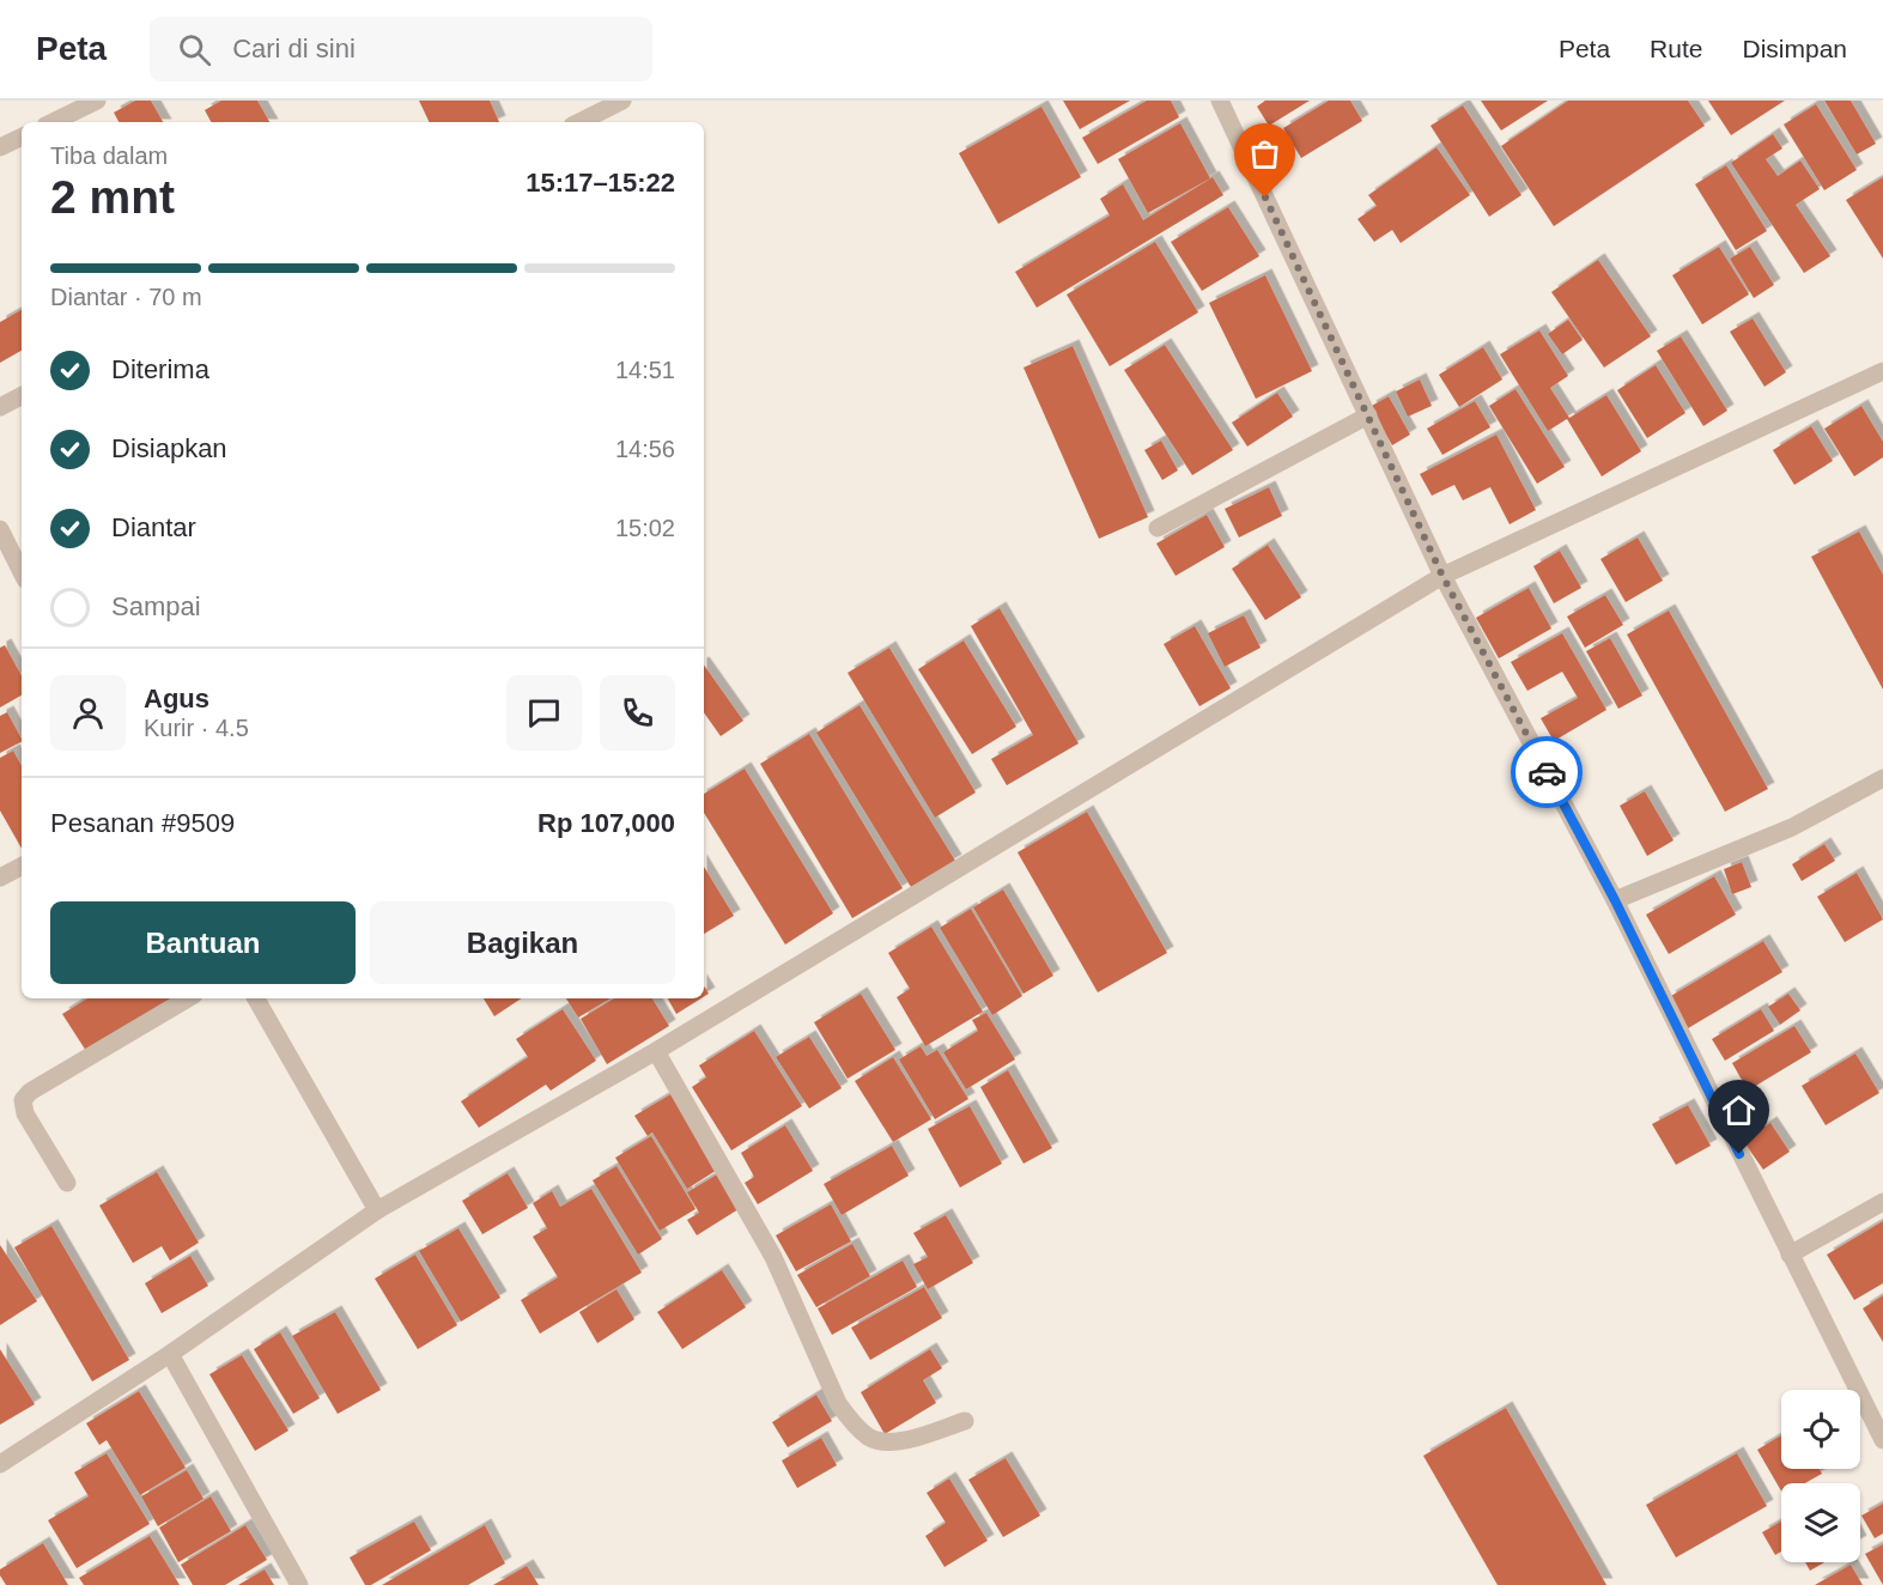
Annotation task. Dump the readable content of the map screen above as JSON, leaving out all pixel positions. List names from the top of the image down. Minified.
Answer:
{"page":{"header":"Peta","search":"Cari di sini","nav":["Peta","Rute","Disimpan"],"heading":["2 mnt","Tiba dalam","15:17–15:22"],"panel":["Agus","Kurir · 4.5","Pesanan #9509","Rp 107,000"],"bar":"Diantar · 70 m","list":[["Diterima","14:51"],["Disiapkan","14:56"],["Diantar","15:02"],"Sampai"],"buttons":["Bantuan","Bagikan"]}}
